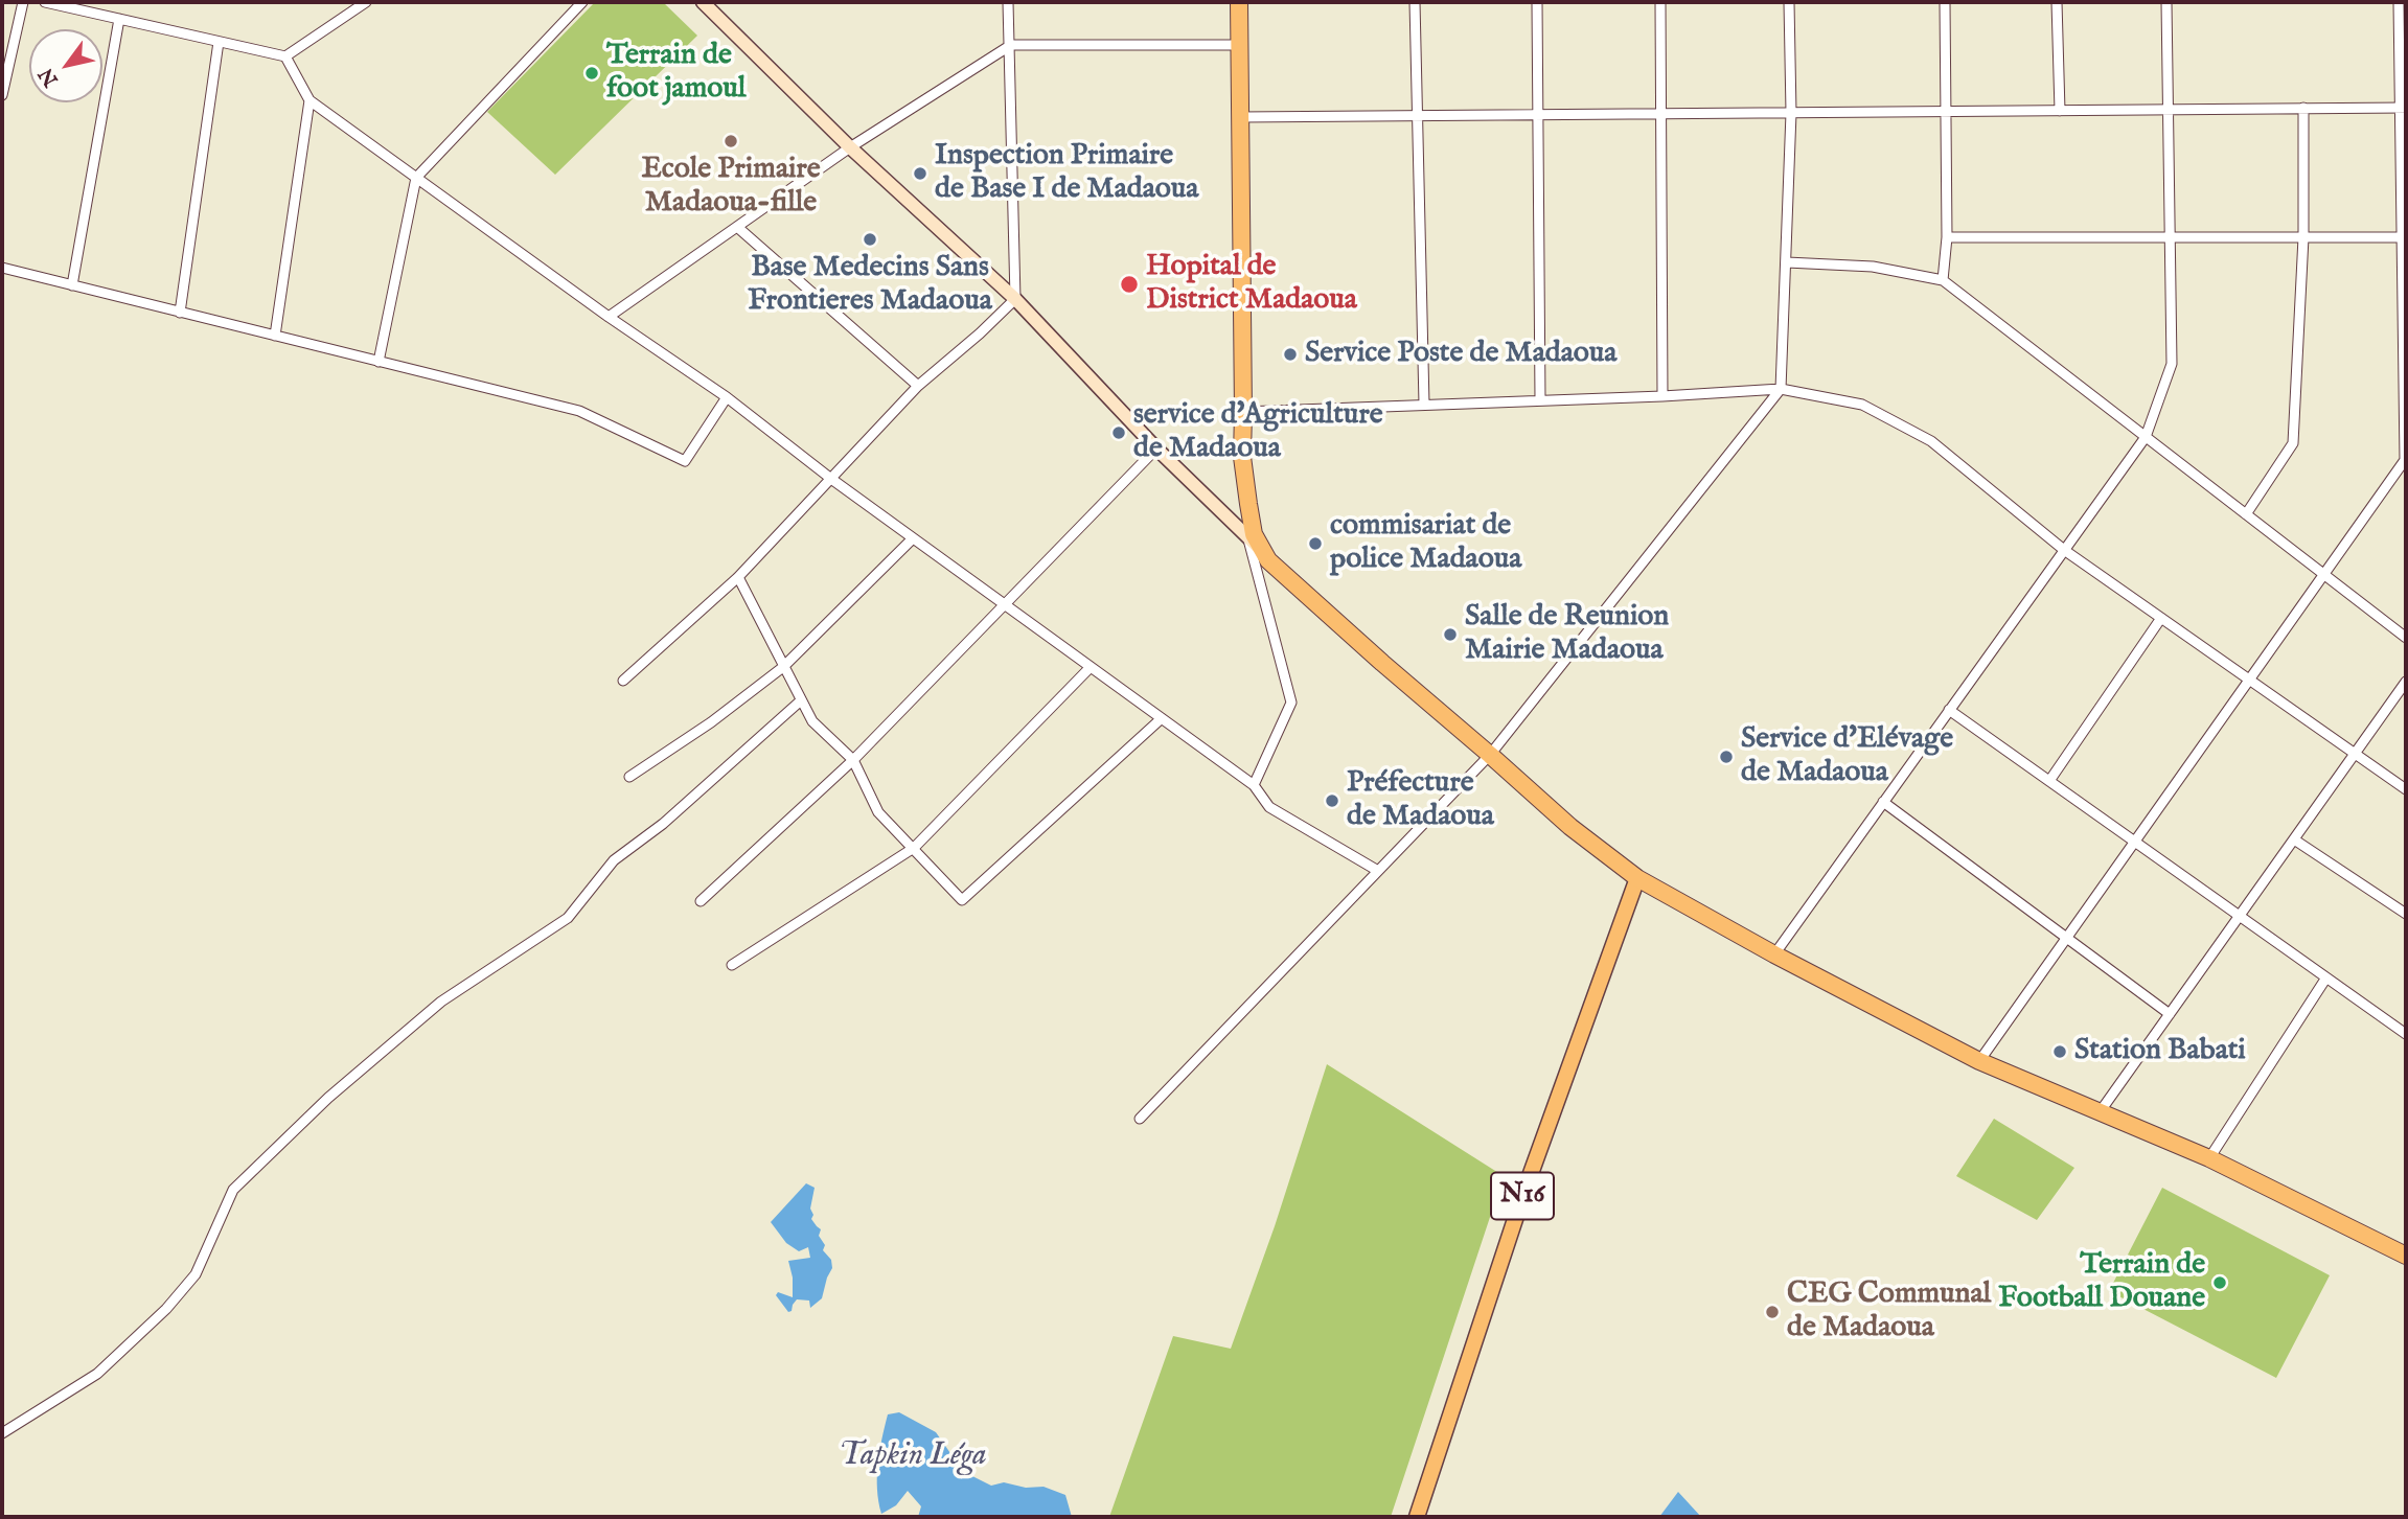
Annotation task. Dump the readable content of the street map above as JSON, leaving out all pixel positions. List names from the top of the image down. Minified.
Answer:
{"streets":{"main road":["N16"]},"water":["Tapkin Léga"],"places":["Terrain de foot jamoul","Ecole Primaire Madaoua-fille","Inspection Primaire de Base I de Madaoua","Base Medecins Sans Frontieres Madaoua","Hopital de District Madaoua","Service Poste de Madaoua","service d'Agriculture de Madaoua","commisariat de police Madaoua","Salle de Reunion Mairie Madaoua","Service d'Elévage de Madaoua","Préfecture de Madaoua","Station Babati","Terrain de Football Douane","CEG Communal de Madaoua"],"north":"bottom left"}
